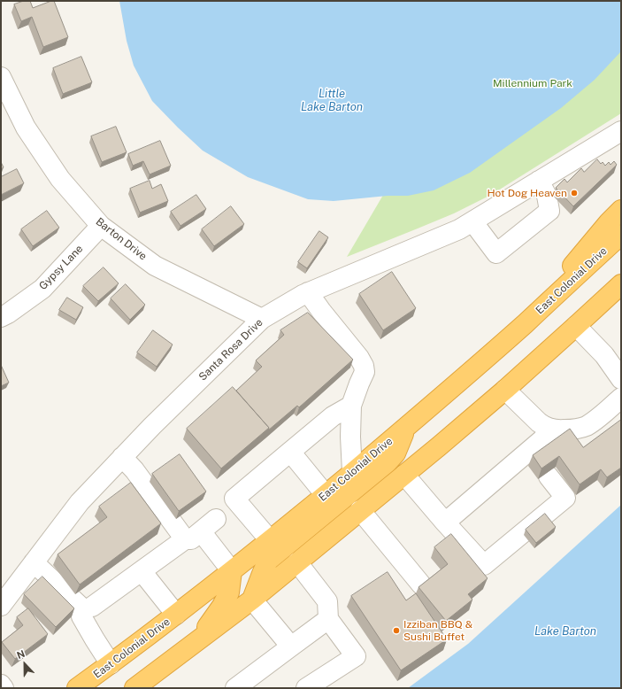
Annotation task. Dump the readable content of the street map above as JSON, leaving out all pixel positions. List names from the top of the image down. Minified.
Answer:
{"streets":{"highway":["East Colonial Drive"],"street":["Barton Drive","Gypsy Lane","Santa Rosa Drive"]},"crossings":[["Barton Drive","Gypsy Lane"],["Barton Drive","Santa Rosa Drive"]],"water":["Little Lake Barton","Lake Barton"],"parks":["Millennium Park"],"places":["Hot Dog Heaven","Izziban BBQ & Sushi Buffet"],"north":"top"}
